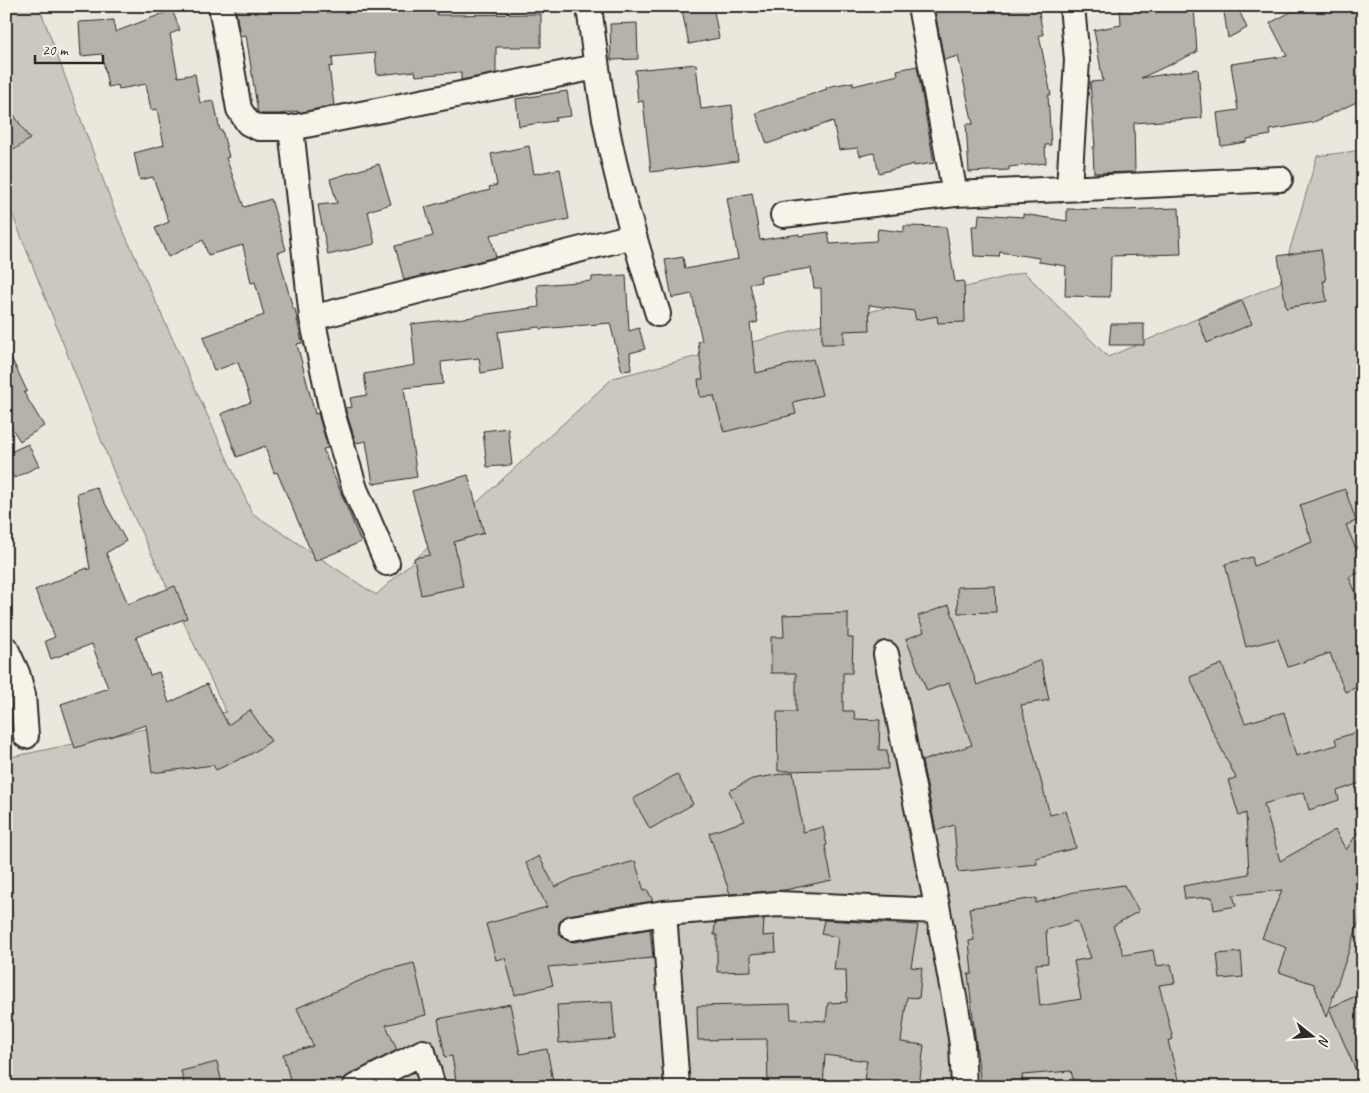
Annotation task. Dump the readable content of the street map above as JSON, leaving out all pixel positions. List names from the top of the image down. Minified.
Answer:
{"scale_bar":"20 m","north":"right"}
